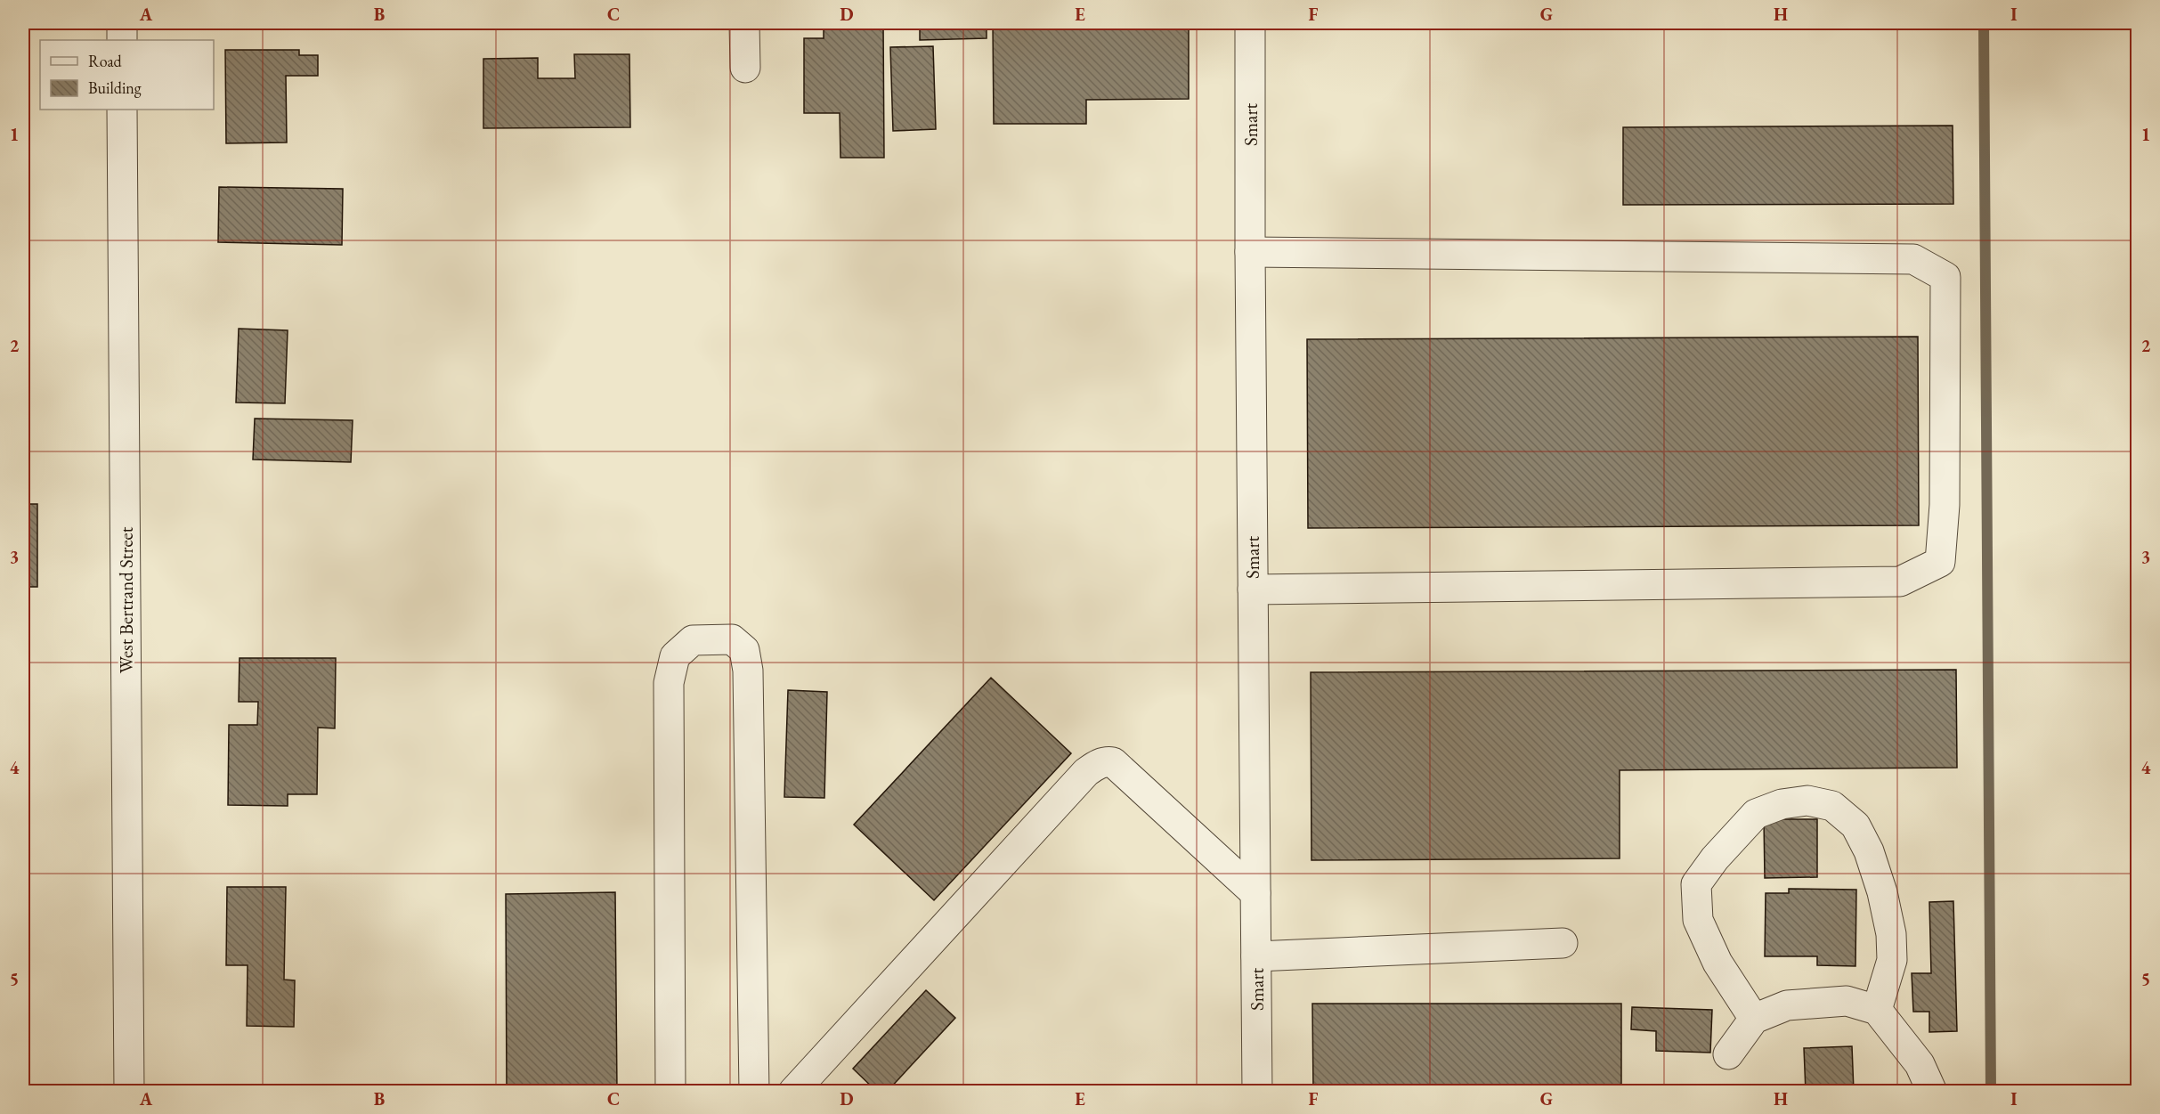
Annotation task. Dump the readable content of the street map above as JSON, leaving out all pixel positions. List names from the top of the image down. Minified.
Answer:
{"streets":{"street":["Smart","West Bertrand Street"]},"legend":["Road","Building"],"grid":{"columns":["A","B","C","D","E","F","G","H","I"],"rows":["1","2","3","4","5"]}}
